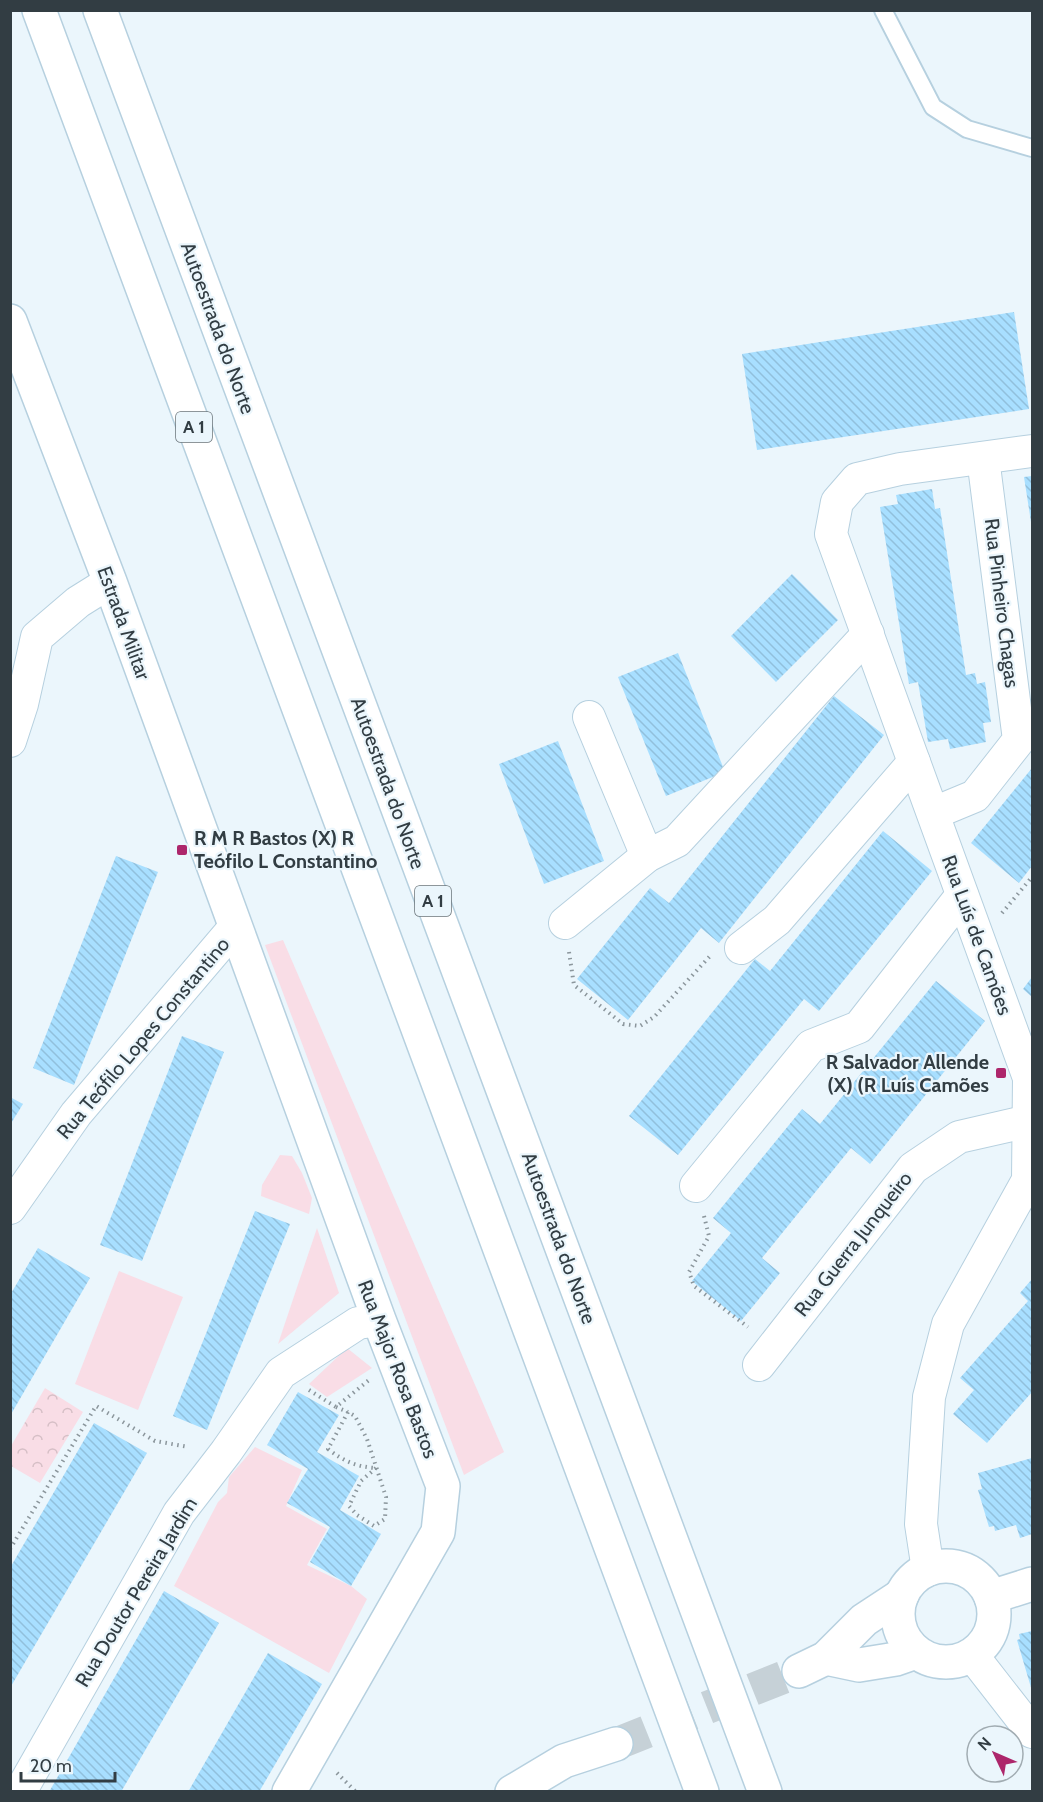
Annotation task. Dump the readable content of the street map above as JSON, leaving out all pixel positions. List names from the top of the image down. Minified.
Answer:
{"streets":{"main road":["Autoestrada do Norte","A 1","Estrada Militar","Rua Major Rosa Bastos"],"street":["Rua Pinheiro Chagas","Rua Luís de Camões","Rua Teófilo Lopes Constantino","Rua Guerra Junqueiro","Rua Doutor Pereira Jardim"]},"crossings":[["Rua Pinheiro Chagas","Rua Luís de Camões"],["Estrada Militar","Rua Teófilo Lopes Constantino"],["Estrada Militar","Rua Major Rosa Bastos"],["Rua Luís de Camões","Rua Guerra Junqueiro"],["Rua Teófilo Lopes Constantino","Rua Major Rosa Bastos"],["Rua Major Rosa Bastos","Rua Doutor Pereira Jardim"]],"places":{"transit":["R M R Bastos (X) R Teófilo L Constantino","R Salvador Allende (X) (R Luís Camões"]},"scale_bar":"20 m","north":"top left"}
